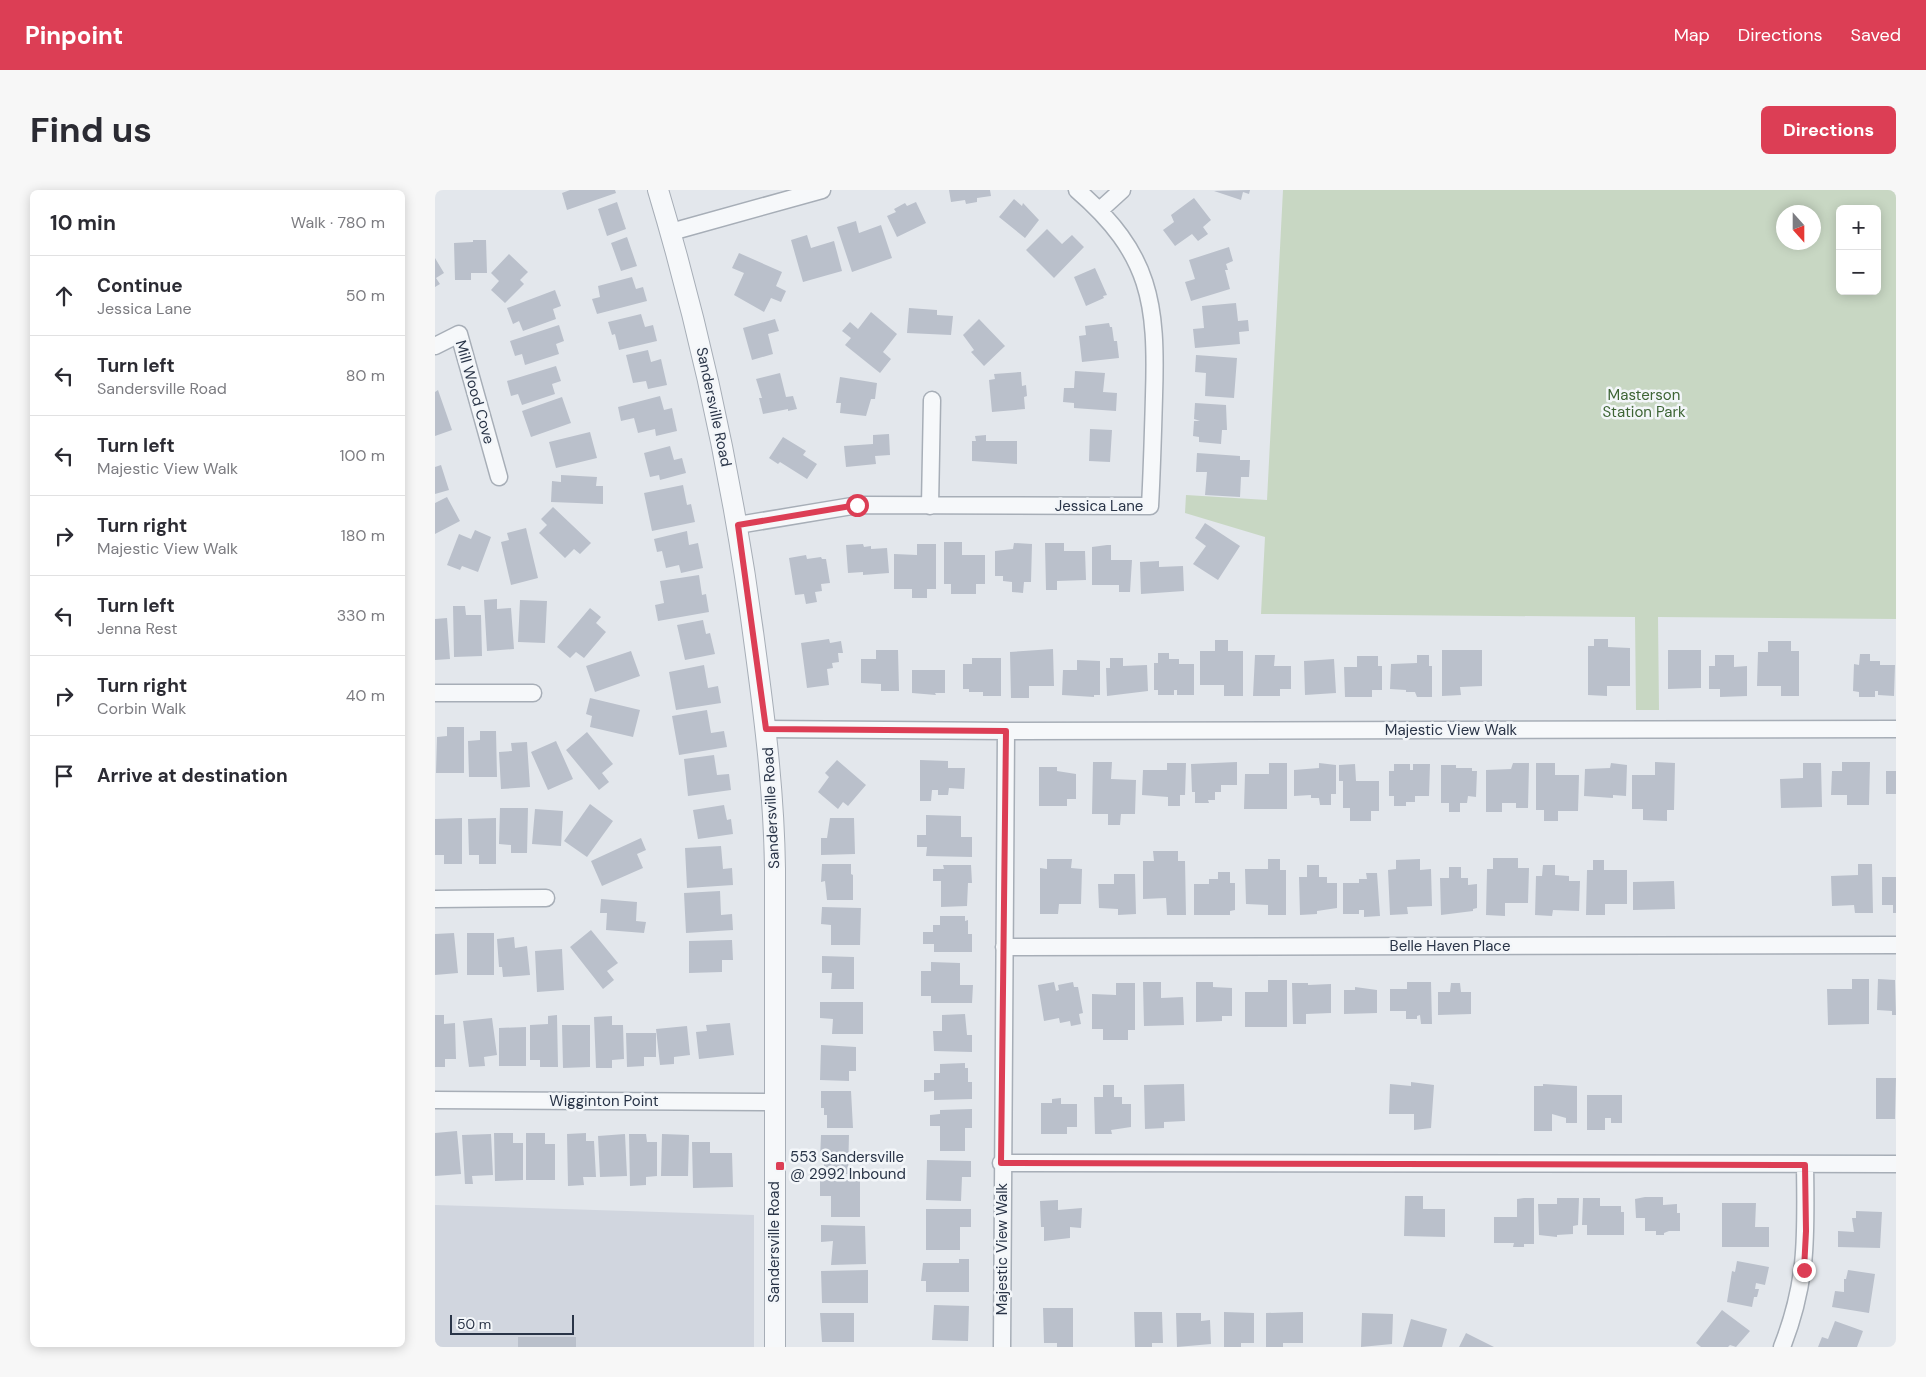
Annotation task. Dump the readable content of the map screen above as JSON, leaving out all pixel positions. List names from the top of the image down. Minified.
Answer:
{"streets":{"street":["Mill Wood Cove","Sandersville Road","Jessica Lane","Majestic View Walk","Belle Haven Place","Wigginton Point"]},"crossings":[["Sandersville Road","Jessica Lane"],["Sandersville Road","Majestic View Walk"],["Sandersville Road","Wigginton Point"],["Majestic View Walk","Belle Haven Place"]],"parks":["Masterson Station Park"],"places":{"transit":["553 Sandersville @ 2992 Inbound"]},"scale_bar":"50 m","north":"bottom","page":{"header":"Pinpoint","nav":["Map","Directions","Saved"],"buttons":"Directions","title":"Find us","heading":["10 min","Walk · 780 m"],"map_buttons":["+","−"],"list":[["Continue","Jessica Lane","50 m"],["Turn left","Sandersville Road","80 m"],["Turn left","Majestic View Walk","100 m"],["Turn right","Majestic View Walk","180 m"],["Turn left","Jenna Rest","330 m"],["Turn right","Corbin Walk","40 m"],"Arrive at destination"],"scale":"50 m"}}
